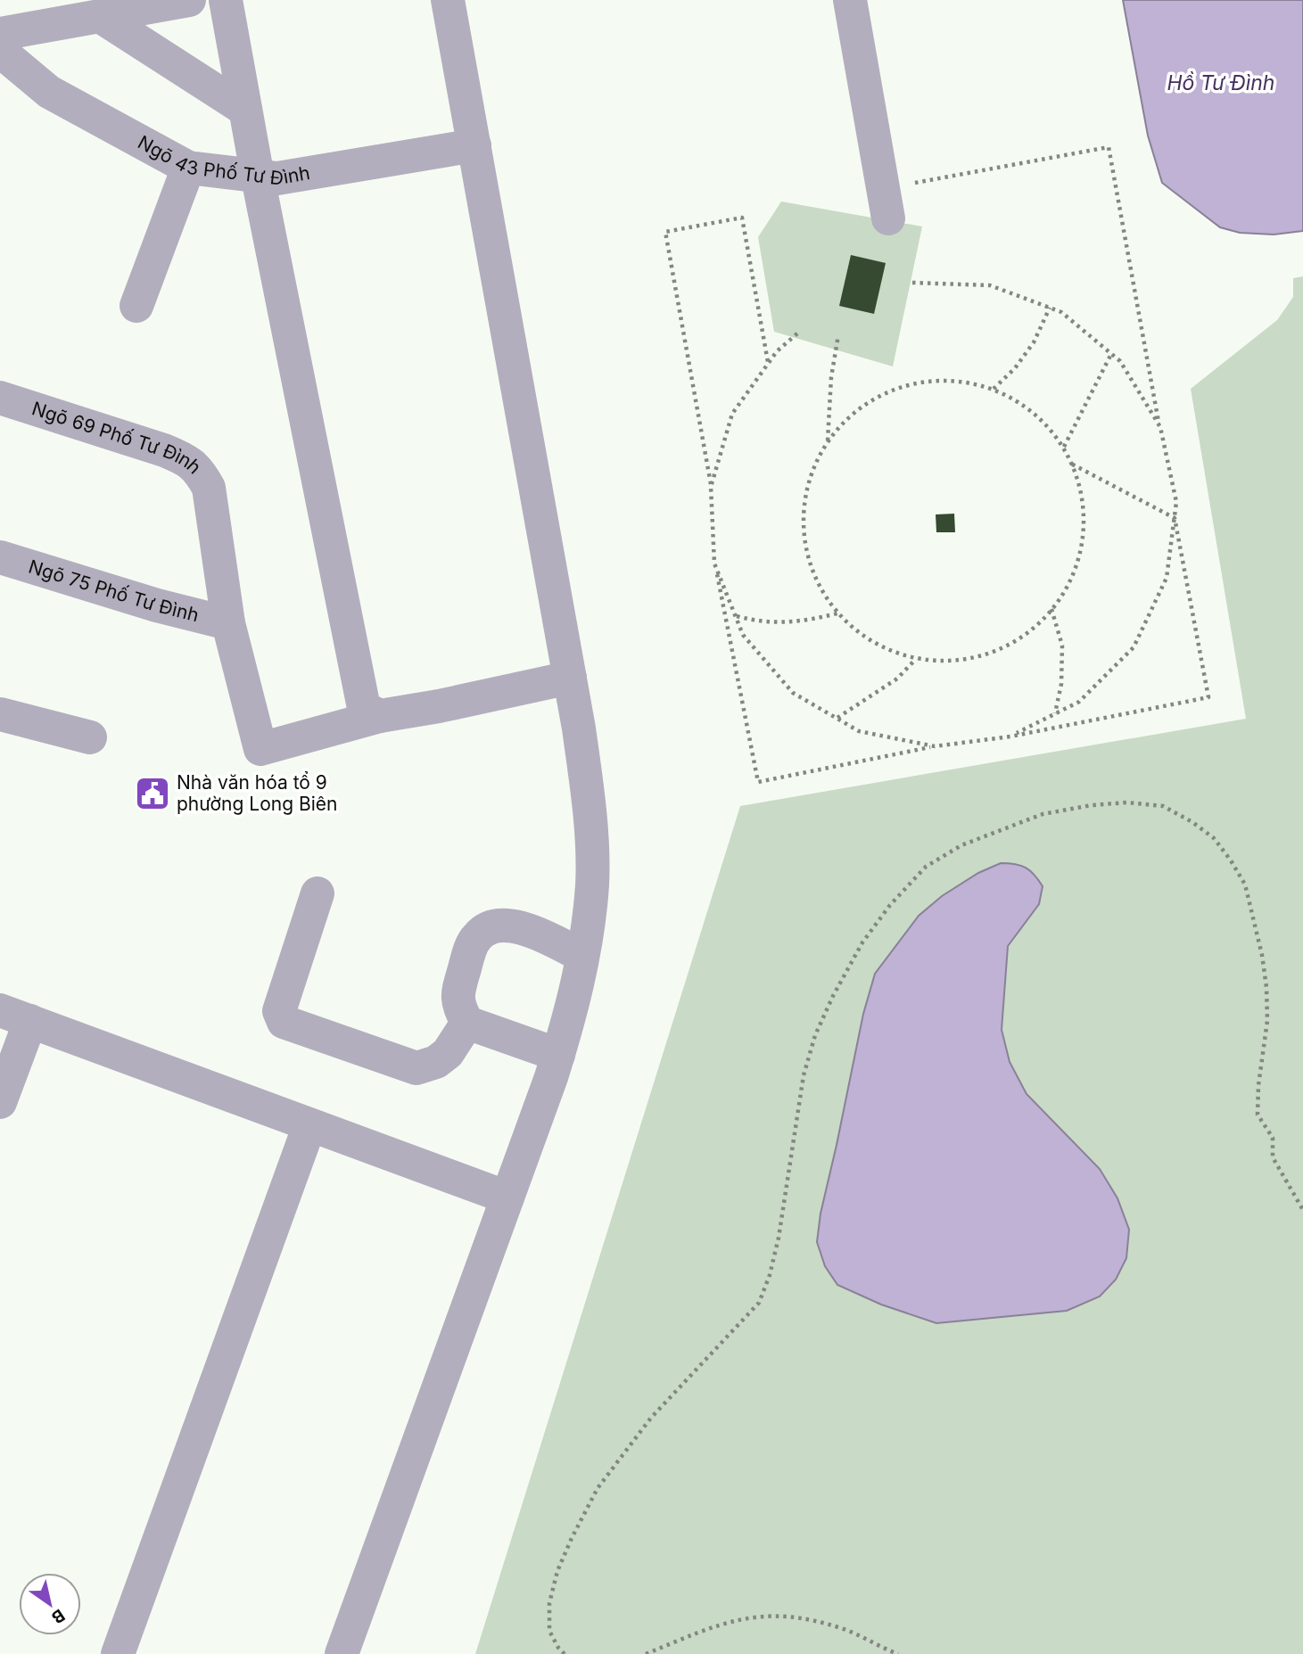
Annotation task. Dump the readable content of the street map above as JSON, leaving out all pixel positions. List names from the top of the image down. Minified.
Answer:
{"streets":{"street":["Ngõ 43 Phố Tư Đình","Ngõ 69 Phố Tư Đình","Ngõ 75 Phố Tư Đình"]},"crossings":[["Ngõ 69 Phố Tư Đình","Ngõ 75 Phố Tư Đình"]],"water":["Hồ Tư Đình"],"places":{"public building":["Nhà văn hóa tổ 9 phường Long Biên"]},"north":"bottom right"}
